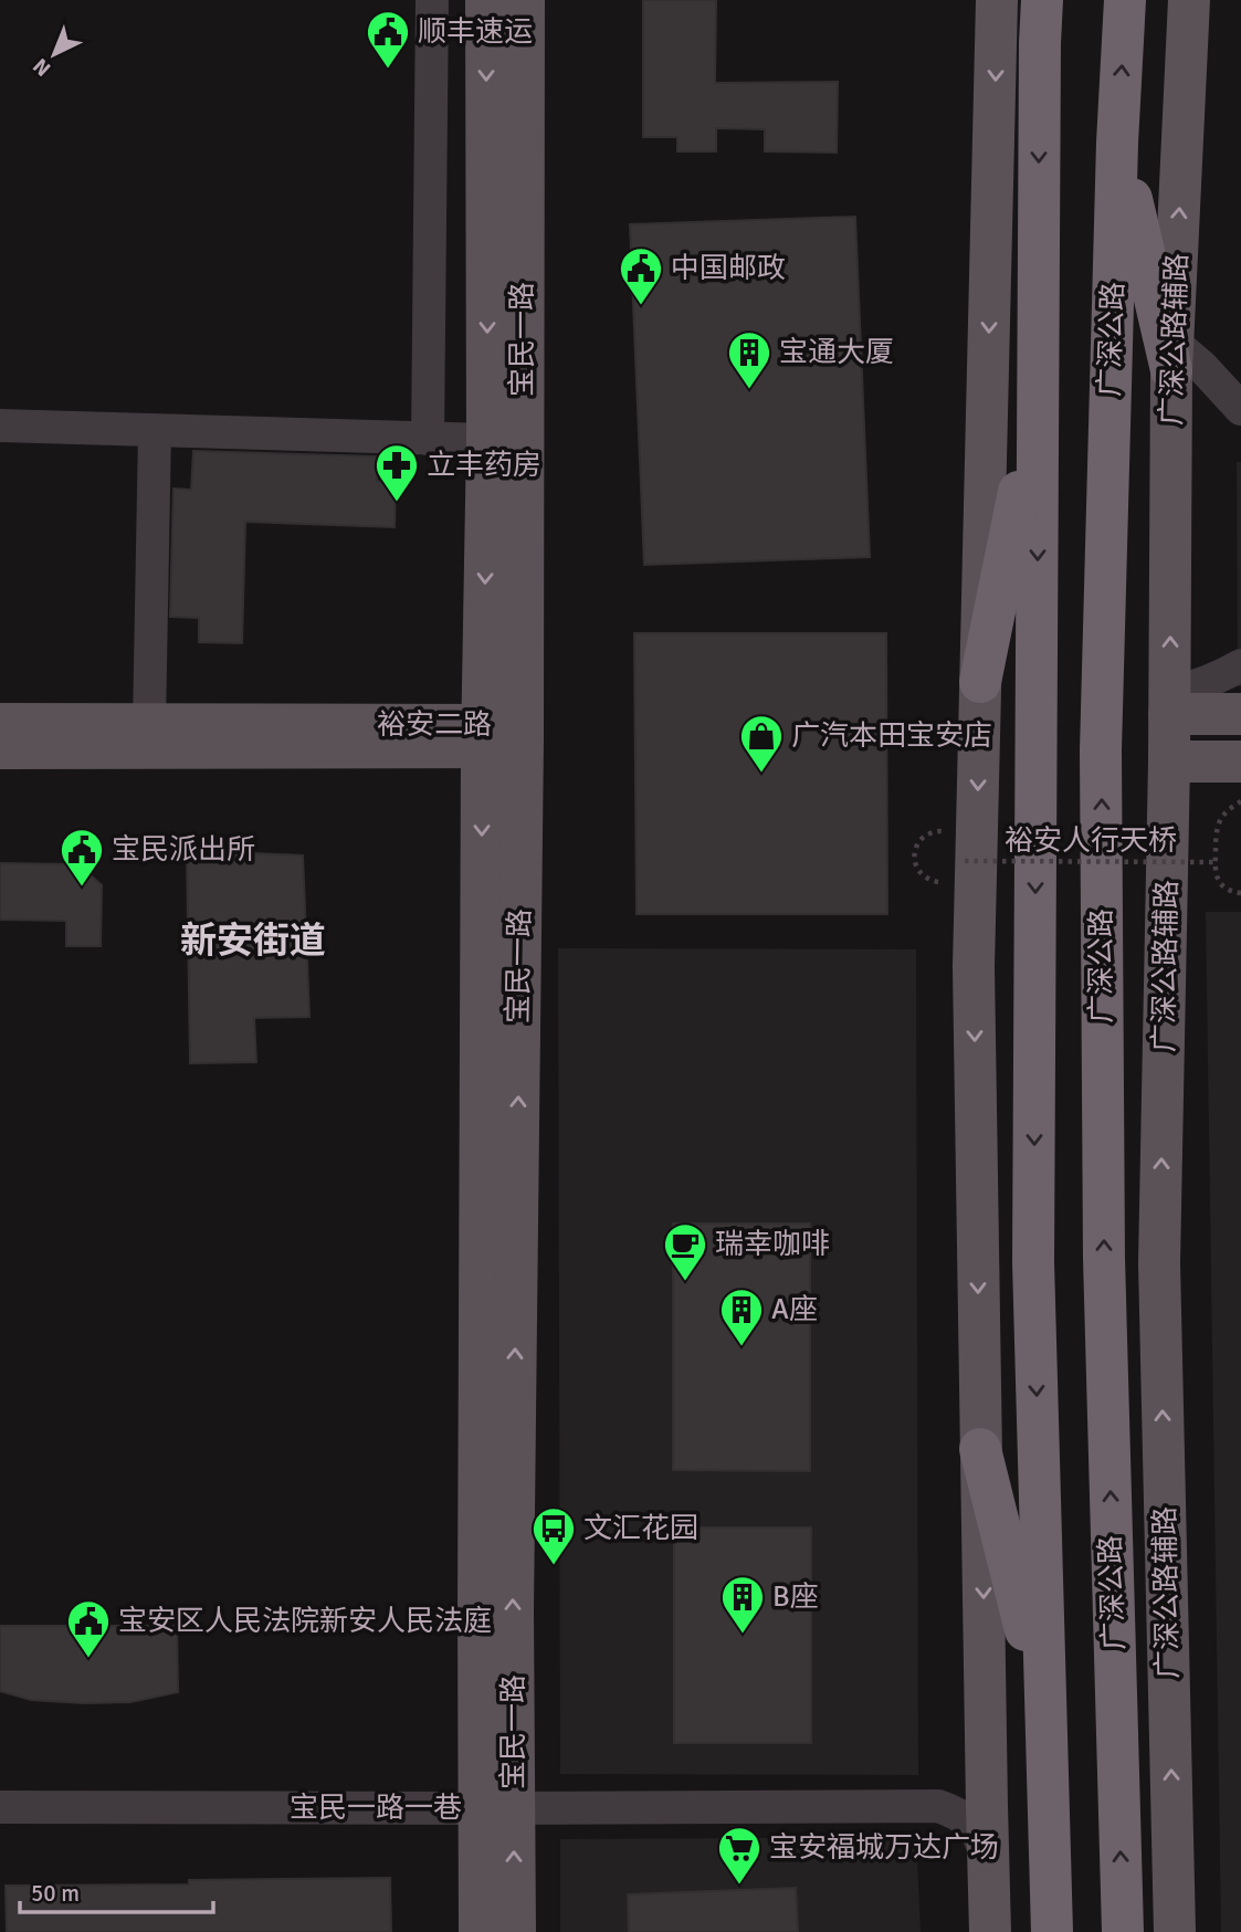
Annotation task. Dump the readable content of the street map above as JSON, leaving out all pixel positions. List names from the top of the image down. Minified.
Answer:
{"streets":{"highway":["广深公路"],"main road":["宝民一路","广深公路辅路","裕安二路"],"street":["宝民一路一巷"],"path":["裕安人行天桥"]},"crossings":[["宝民一路","裕安二路"],["宝民一路","宝民一路一巷"]],"districts":["新安街道"],"places":{"public building":["顺丰速运","中国邮政","宝民派出所","宝安区人民法院新安人民法庭"],"building":["宝通大厦","A座","B座"],"pharmacy":["立丰药房"],"shop":["广汽本田宝安店"],"cafe":["瑞幸咖啡"],"bus stop":["文汇花园"],"supermarket":["宝安福城万达广场"]},"scale_bar":"50 m","north":"bottom left"}
